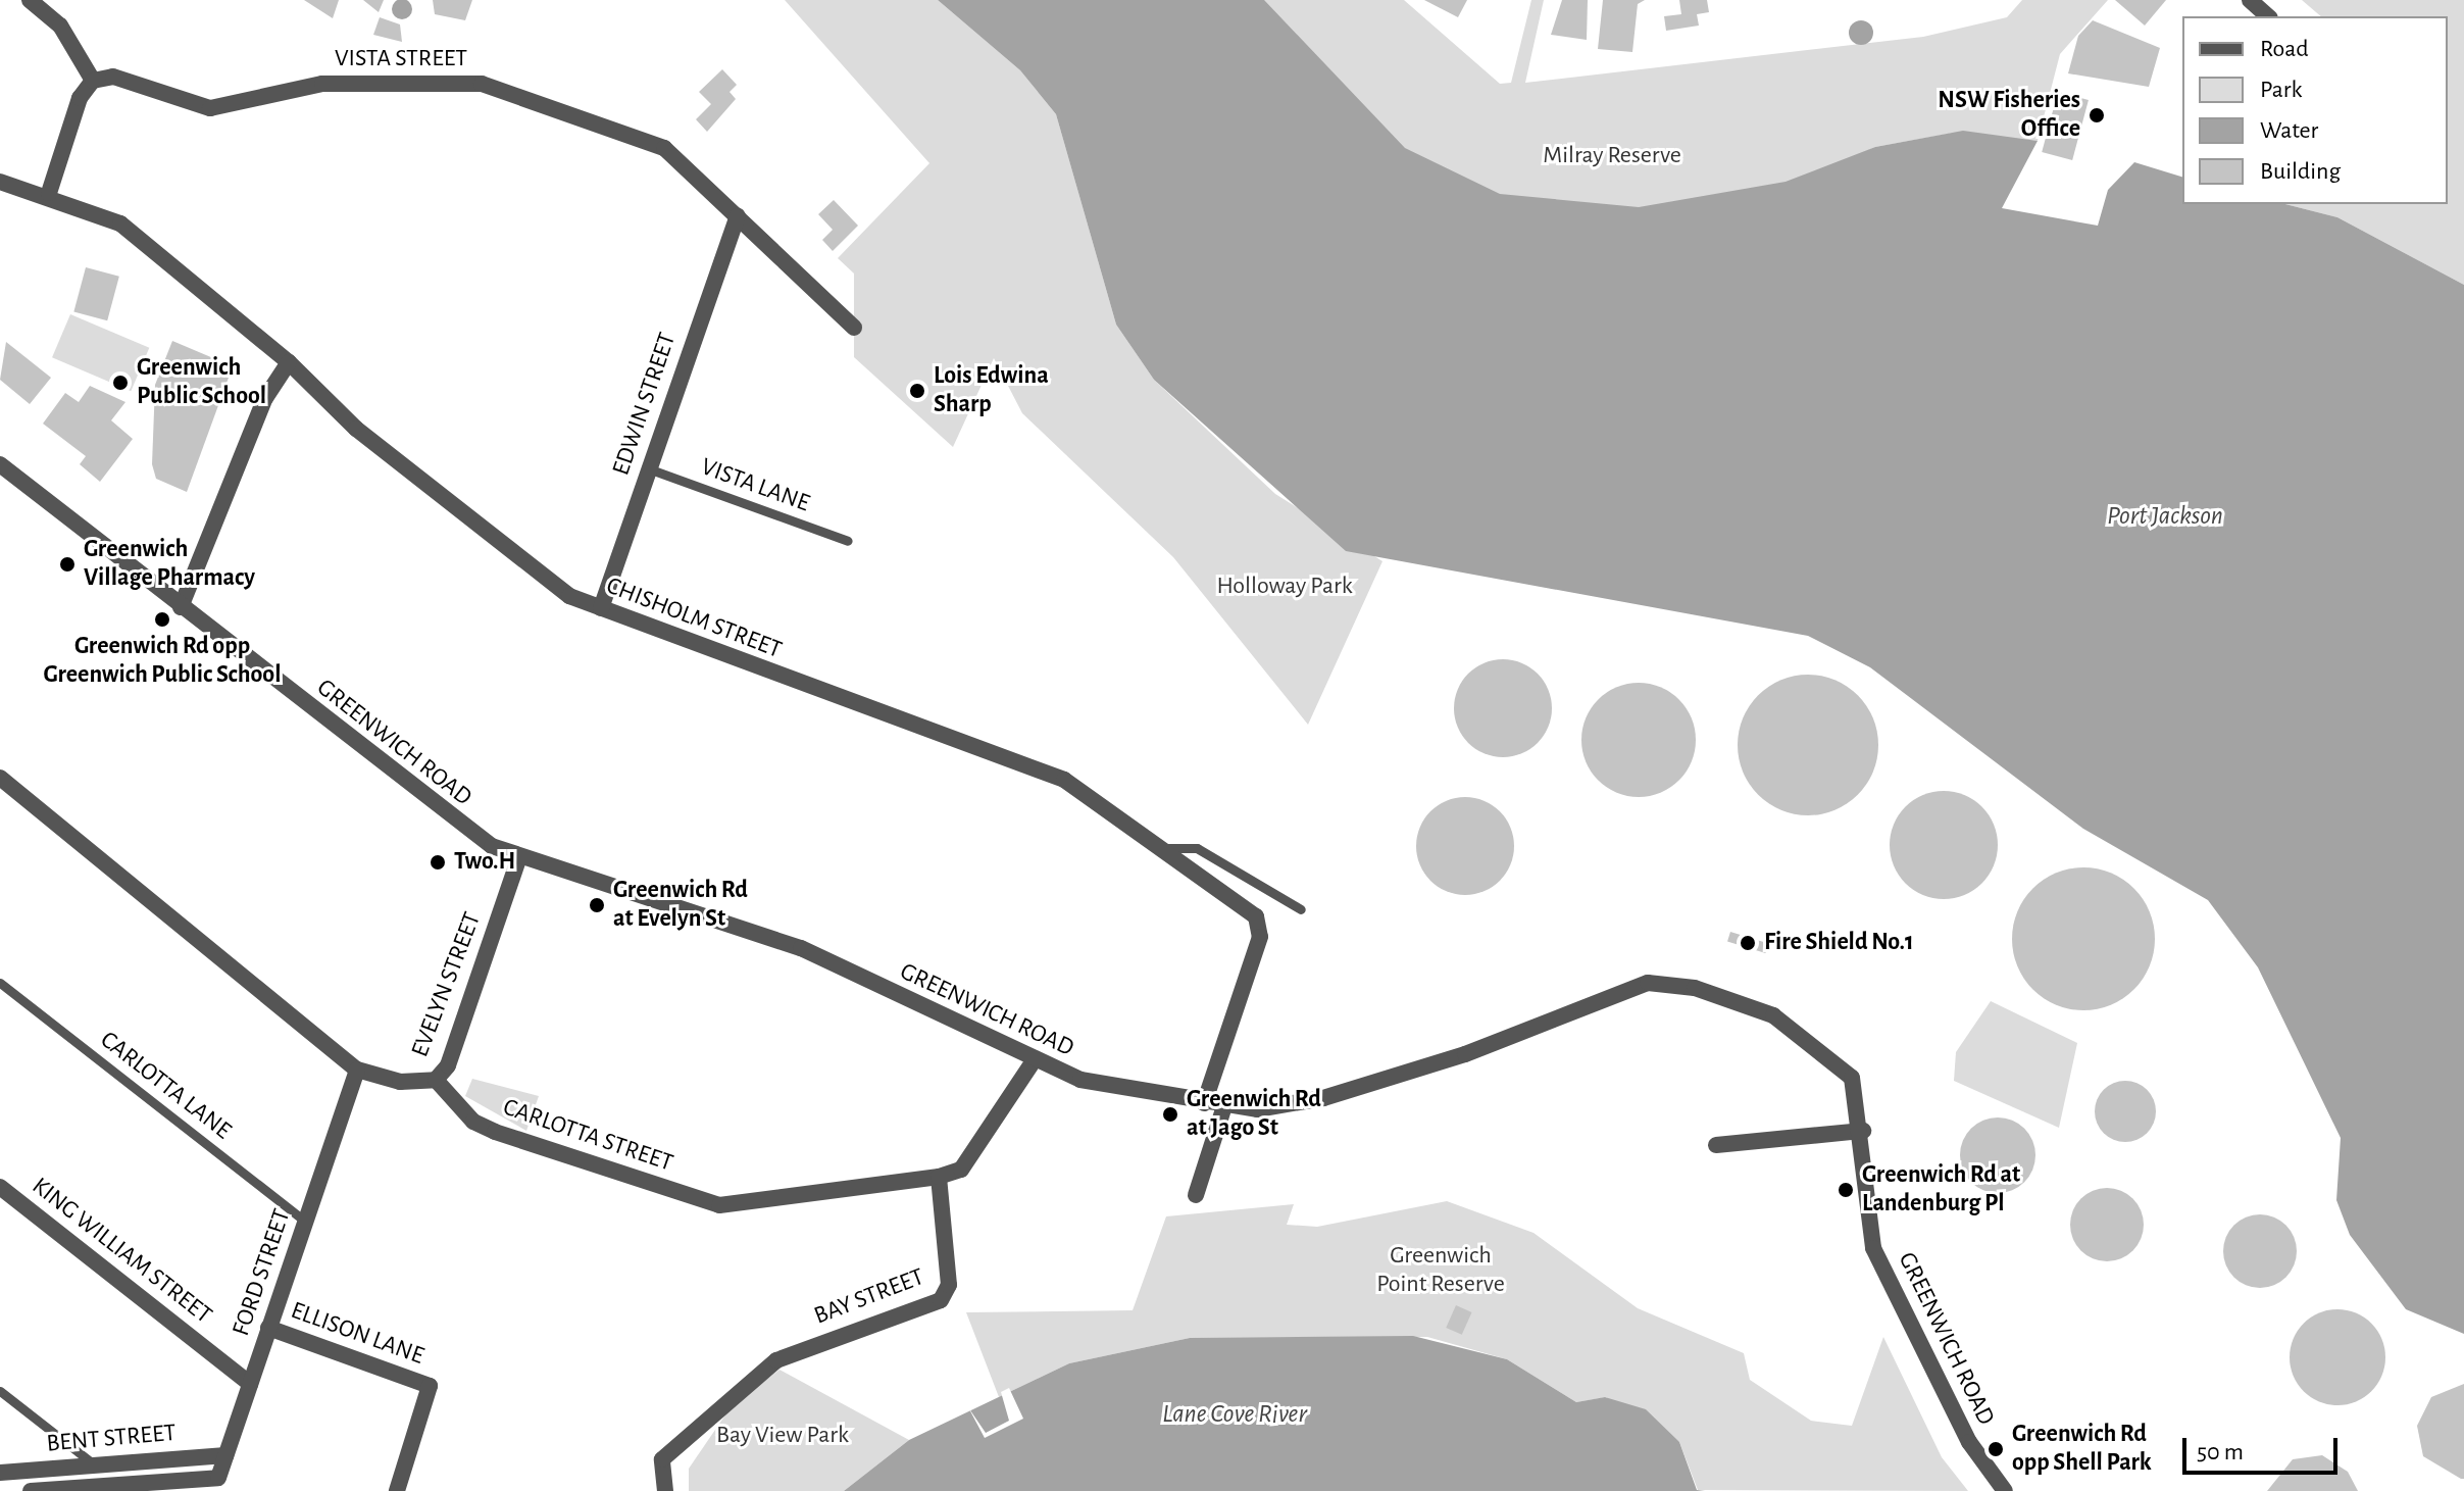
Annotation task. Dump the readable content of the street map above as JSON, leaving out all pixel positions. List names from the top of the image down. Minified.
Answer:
{"streets":{"street":["VISTA STREET","EDWIN STREET","CHISHOLM STREET","GREENWICH ROAD","EVELYN STREET","CARLOTTA STREET","KING WILLIAM STREET","FORD STREET","BAY STREET","ELLISON LANE","BENT STREET"],"lane":["VISTA LANE","CARLOTTA LANE"]},"crossings":[["VISTA STREET","EDWIN STREET"],["EDWIN STREET","VISTA LANE"],["EDWIN STREET","CHISHOLM STREET"],["CHISHOLM STREET","GREENWICH ROAD"],["GREENWICH ROAD","EVELYN STREET"],["EVELYN STREET","CARLOTTA STREET"],["CARLOTTA LANE","FORD STREET"],["CARLOTTA STREET","BAY STREET"],["KING WILLIAM STREET","FORD STREET"],["FORD STREET","ELLISON LANE"],["FORD STREET","BENT STREET"]],"water":["Port Jackson","Lane Cove River"],"parks":["Milray Reserve","Holloway Park","Greenwich Point Reserve","Bay View Park"],"places":["NSW Fisheries Office","Greenwich Public School","Lois Edwina Sharp","Greenwich Village Pharmacy","Greenwich Rd opp Greenwich Public School","Two.H","Greenwich Rd at Evelyn St","Fire Shield No.1","Greenwich Rd at Jago St","Greenwich Rd at Landenburg Pl","Greenwich Rd opp Shell Park"],"legend":["Road","Park","Water","Building"],"scale_bar":"50 m"}
